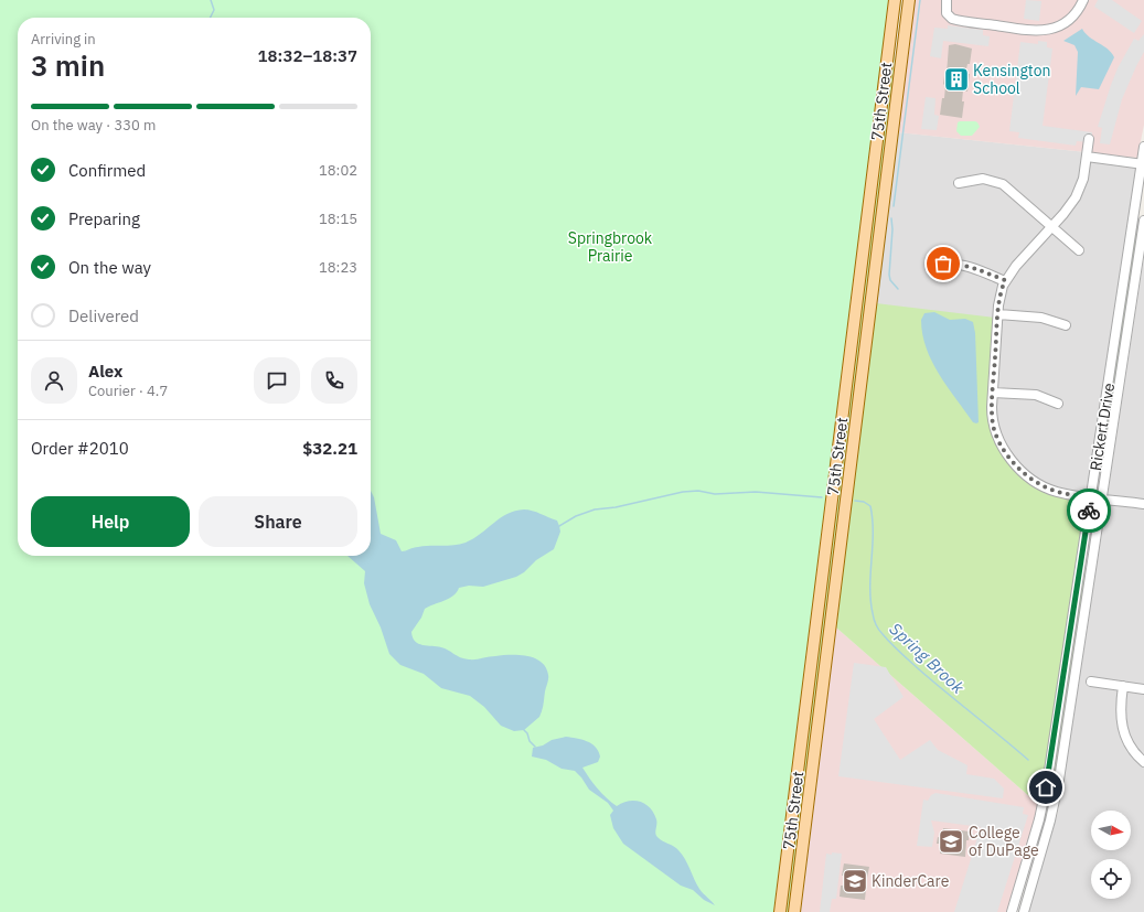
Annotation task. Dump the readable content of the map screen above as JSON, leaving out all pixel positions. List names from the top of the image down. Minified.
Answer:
{"streets":{"main road":["75th Street"],"street":["Rickert Drive"]},"water":["Spring Brook"],"parks":["Springbrook Prairie"],"places":{"building":["Kensington School"],"school or university":["College of DuPage","KinderCare"]},"north":"right","page":{"heading":["3 min","Arriving in","18:32–18:37"],"panel":["Alex","Courier · 4.7","Order #2010","$32.21"],"bar":"On the way · 330 m","list":[["Confirmed","18:02"],["Preparing","18:15"],["On the way","18:23"],"Delivered"],"buttons":["Help","Share"]}}
